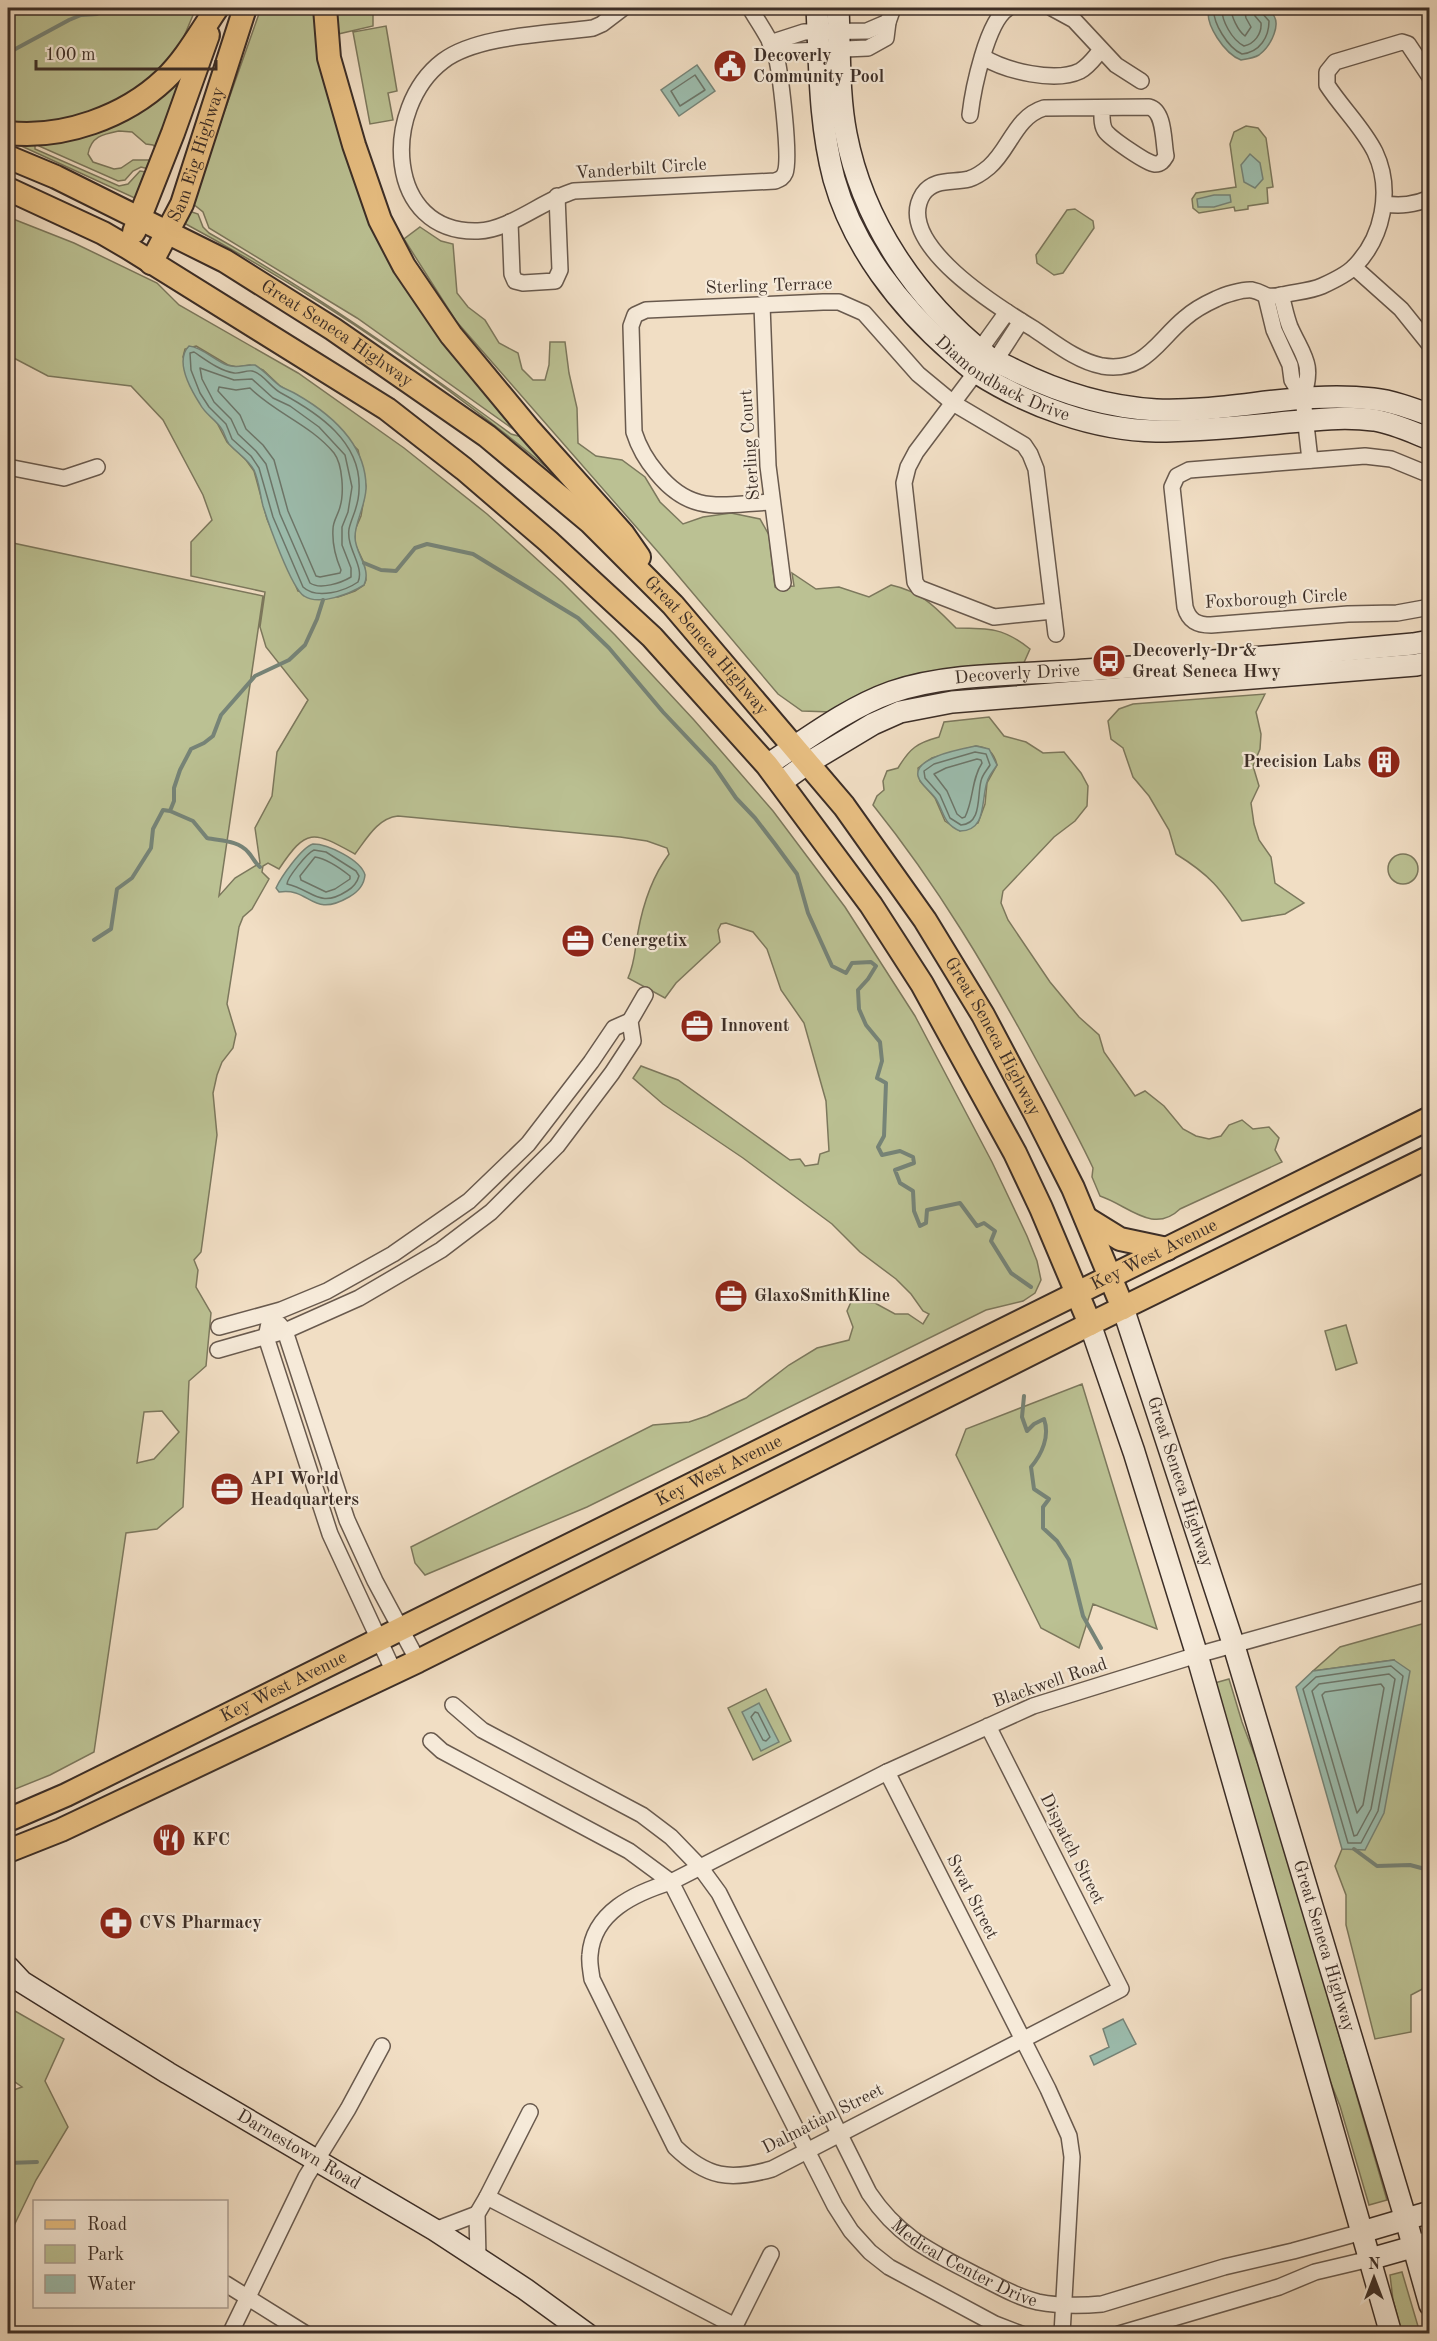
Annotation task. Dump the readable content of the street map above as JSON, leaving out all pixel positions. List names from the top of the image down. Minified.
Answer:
{"streets":{"main road":["Sam Eig Highway","Great Seneca Highway","Diamondback Drive","Decoverly Drive","Key West Avenue","Darnestown Road","Medical Center Drive"],"street":["Vanderbilt Circle","Sterling Terrace","Sterling Court","Foxborough Circle","Blackwell Road","Dispatch Street","Swat Street","Dalmatian Street"]},"crossings":[["Sam Eig Highway","Great Seneca Highway"],["Sterling Terrace","Sterling Court"],["Great Seneca Highway","Decoverly Drive"],["Great Seneca Highway","Key West Avenue"],["Great Seneca Highway","Blackwell Road"],["Great Seneca Highway","Medical Center Drive"],["Blackwell Road","Dispatch Street"],["Blackwell Road","Swat Street"],["Blackwell Road","Dalmatian Street"],["Blackwell Road","Medical Center Drive"],["Dispatch Street","Dalmatian Street"],["Swat Street","Dalmatian Street"],["Swat Street","Medical Center Drive"],["Dalmatian Street","Medical Center Drive"]],"places":{"public building":["Decoverly Community Pool"],"bus stop":["Decoverly Dr & Great Seneca Hwy"],"building":["Precision Labs"],"office":["Cenergetix","Innovent","GlaxoSmithKline","API World Headquarters"],"restaurant":["KFC"],"pharmacy":["CVS Pharmacy"]},"legend":["Road","Park","Water"],"scale_bar":"100 m","north":"top"}
